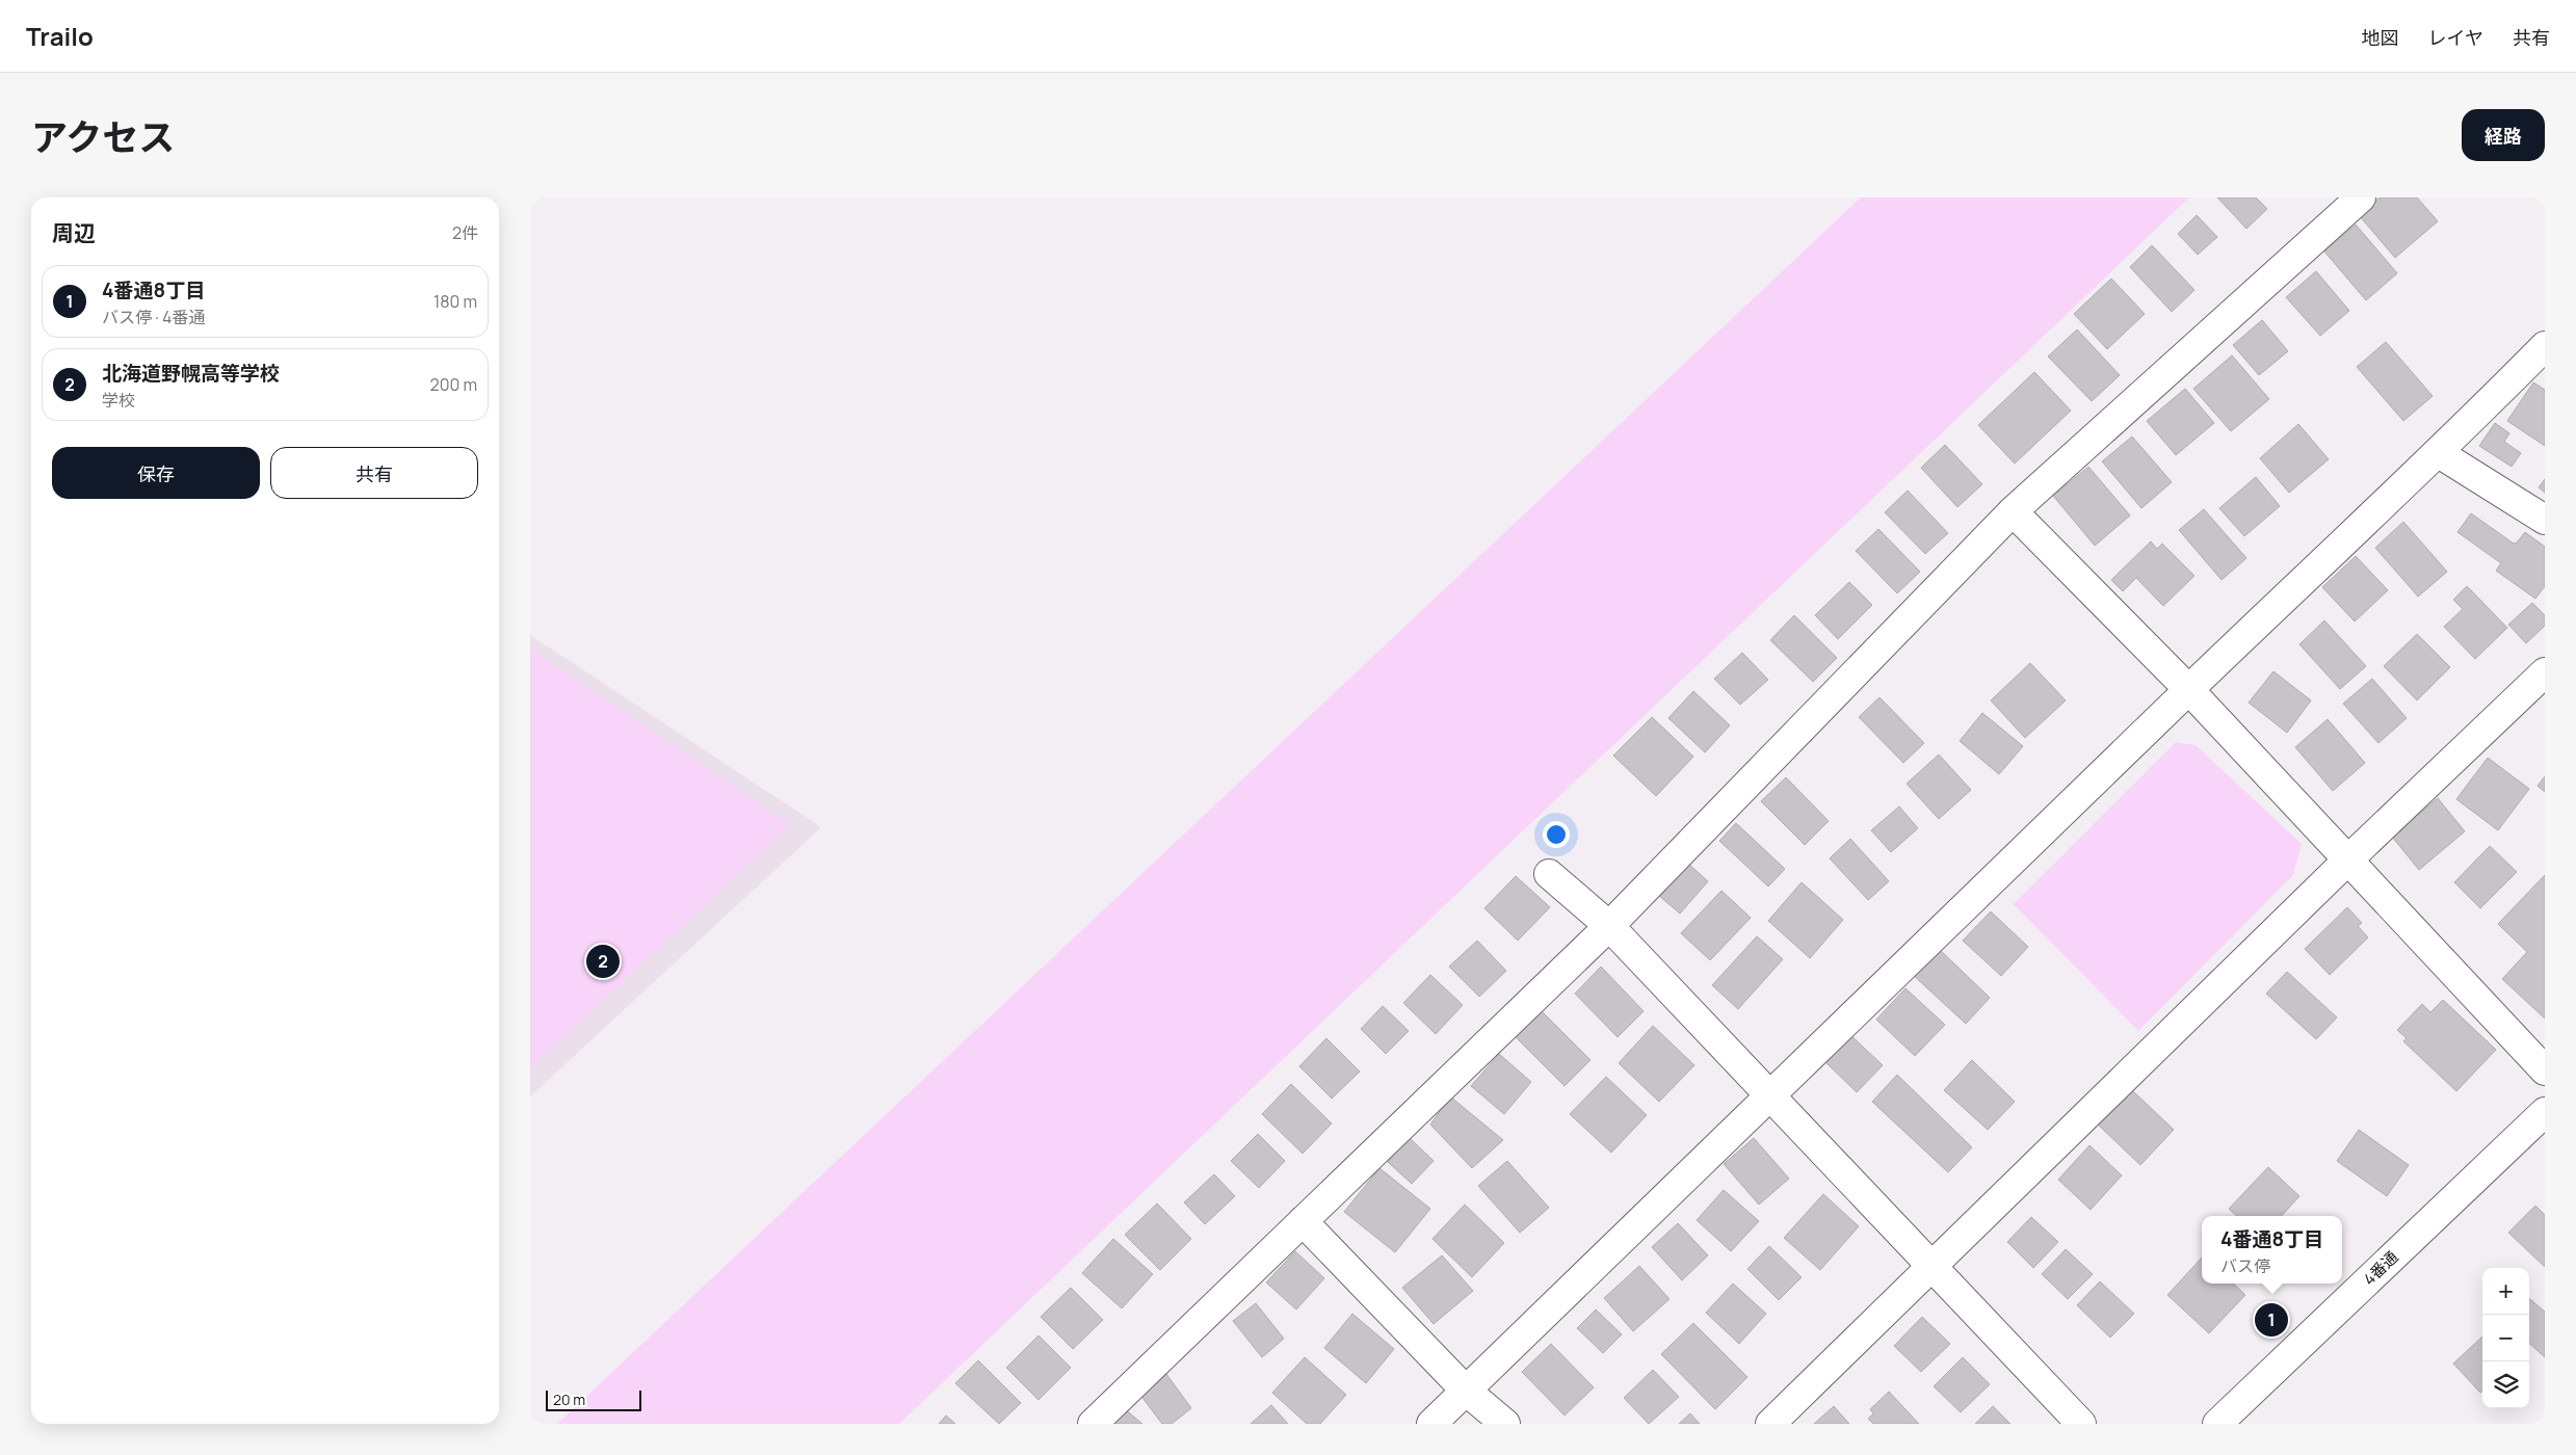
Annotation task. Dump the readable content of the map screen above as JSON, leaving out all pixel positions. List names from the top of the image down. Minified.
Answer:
{"streets":{"street":["4番通"]},"scale_bar":"20 m","page":{"header":"Trailo","nav":["地図","レイヤ","共有"],"title":"アクセス","buttons":["経路",["保存","共有"]],"heading":["周辺","2件"],"list":[{"mark":"1","name":"4番通8丁目","note":"バス停 · 4番通","value":"180 m"},{"mark":"2","name":"北海道野幌高等学校","note":"学校","value":"200 m"}],"pins":["2","1"],"popup":["4番通8丁目","バス停"],"map_buttons":["+","−"],"scale":"20 m"}}
